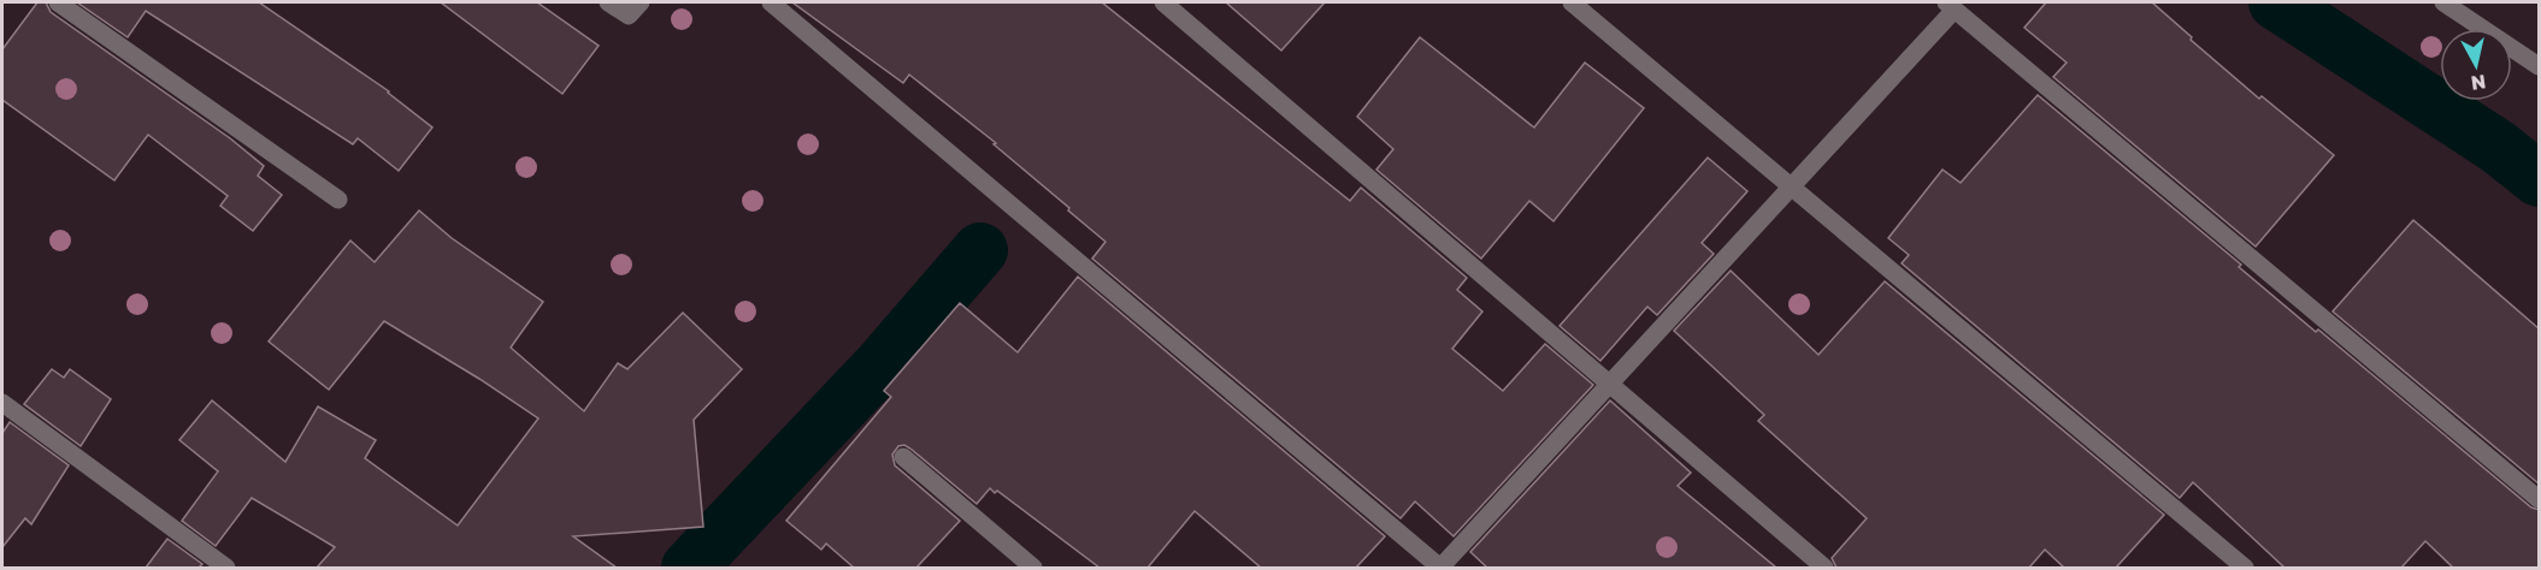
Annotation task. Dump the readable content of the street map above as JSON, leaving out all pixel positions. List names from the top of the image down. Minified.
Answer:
{"north":"bottom"}
